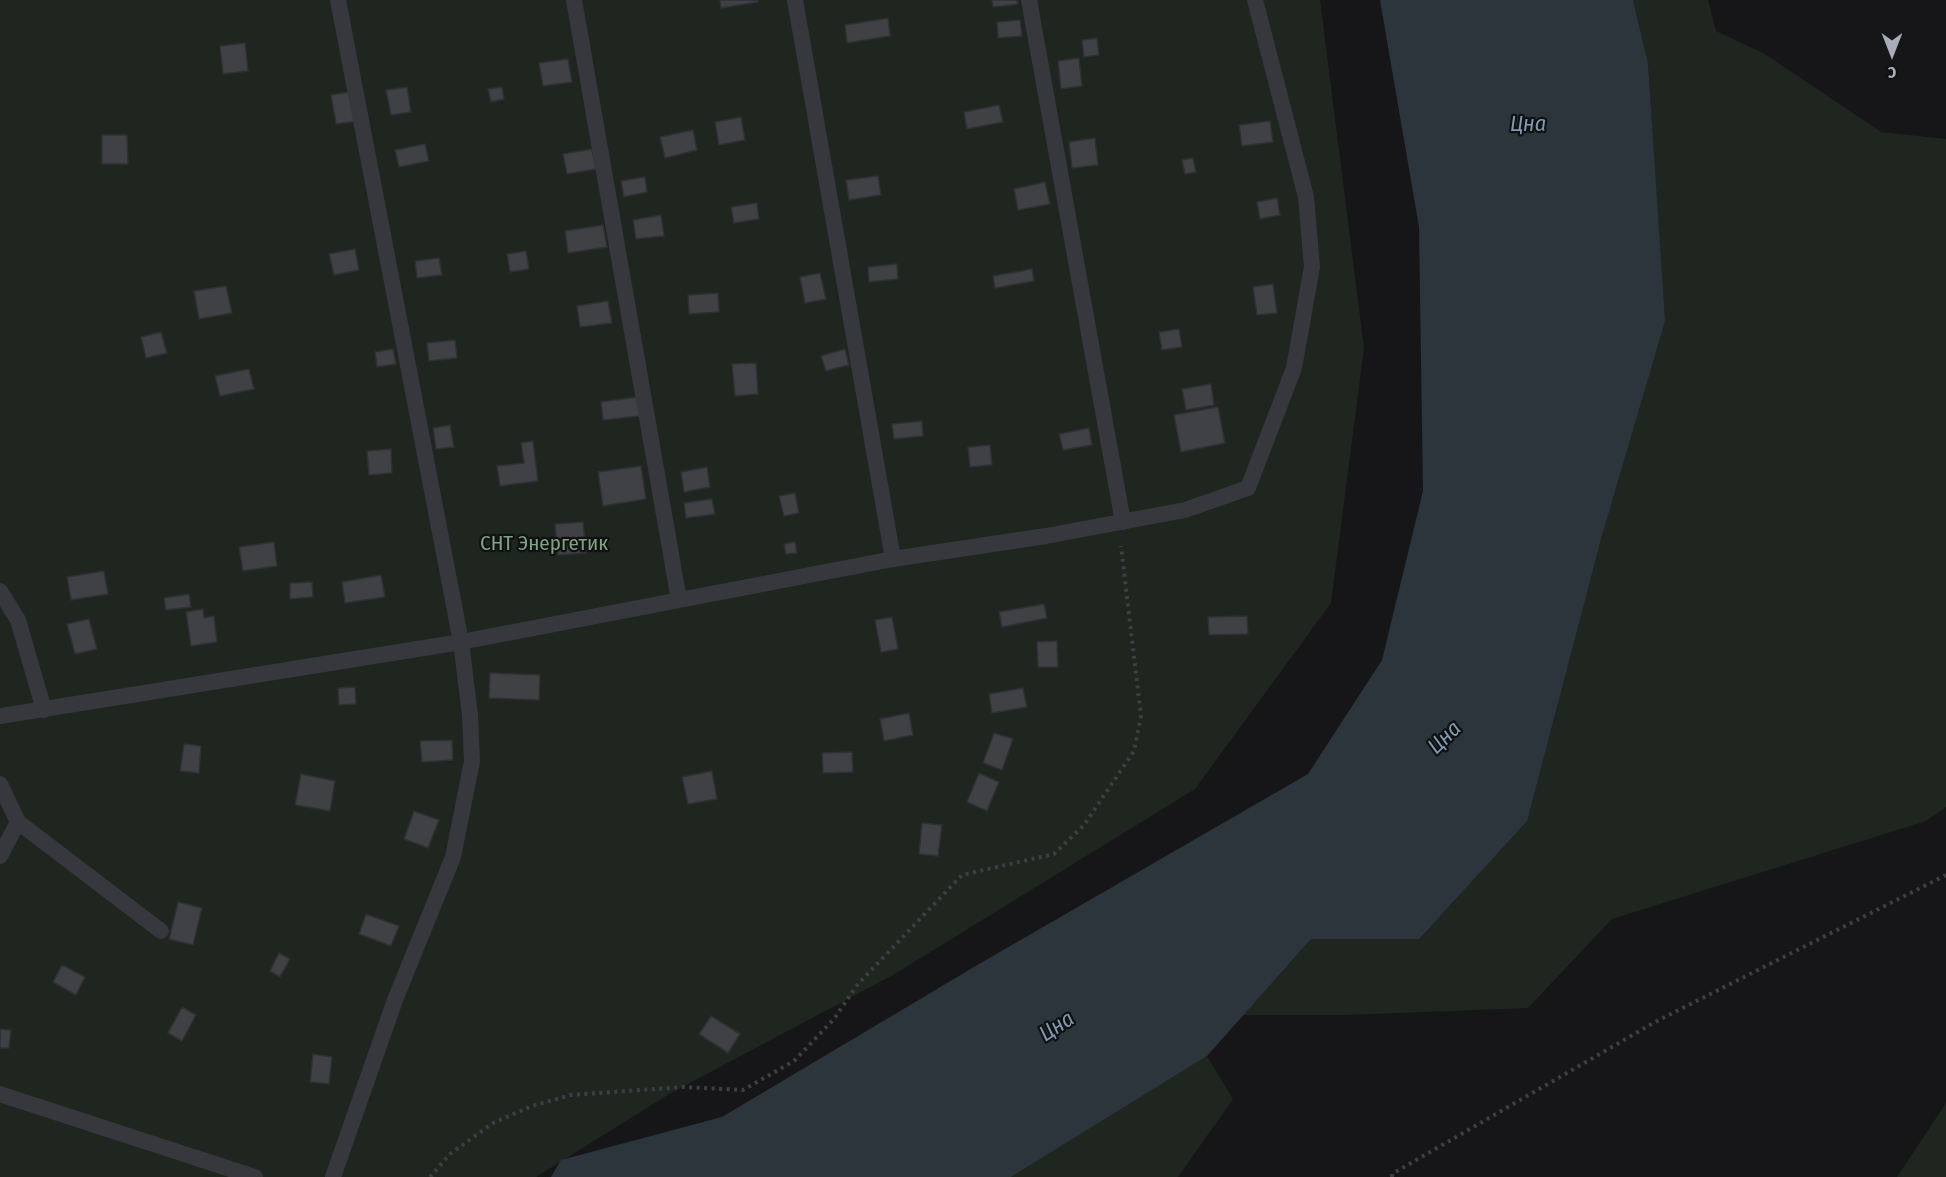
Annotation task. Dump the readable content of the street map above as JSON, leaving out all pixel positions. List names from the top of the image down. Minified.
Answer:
{"water":["Цна"],"parks":["СНТ Энергетик"],"north":"bottom"}
